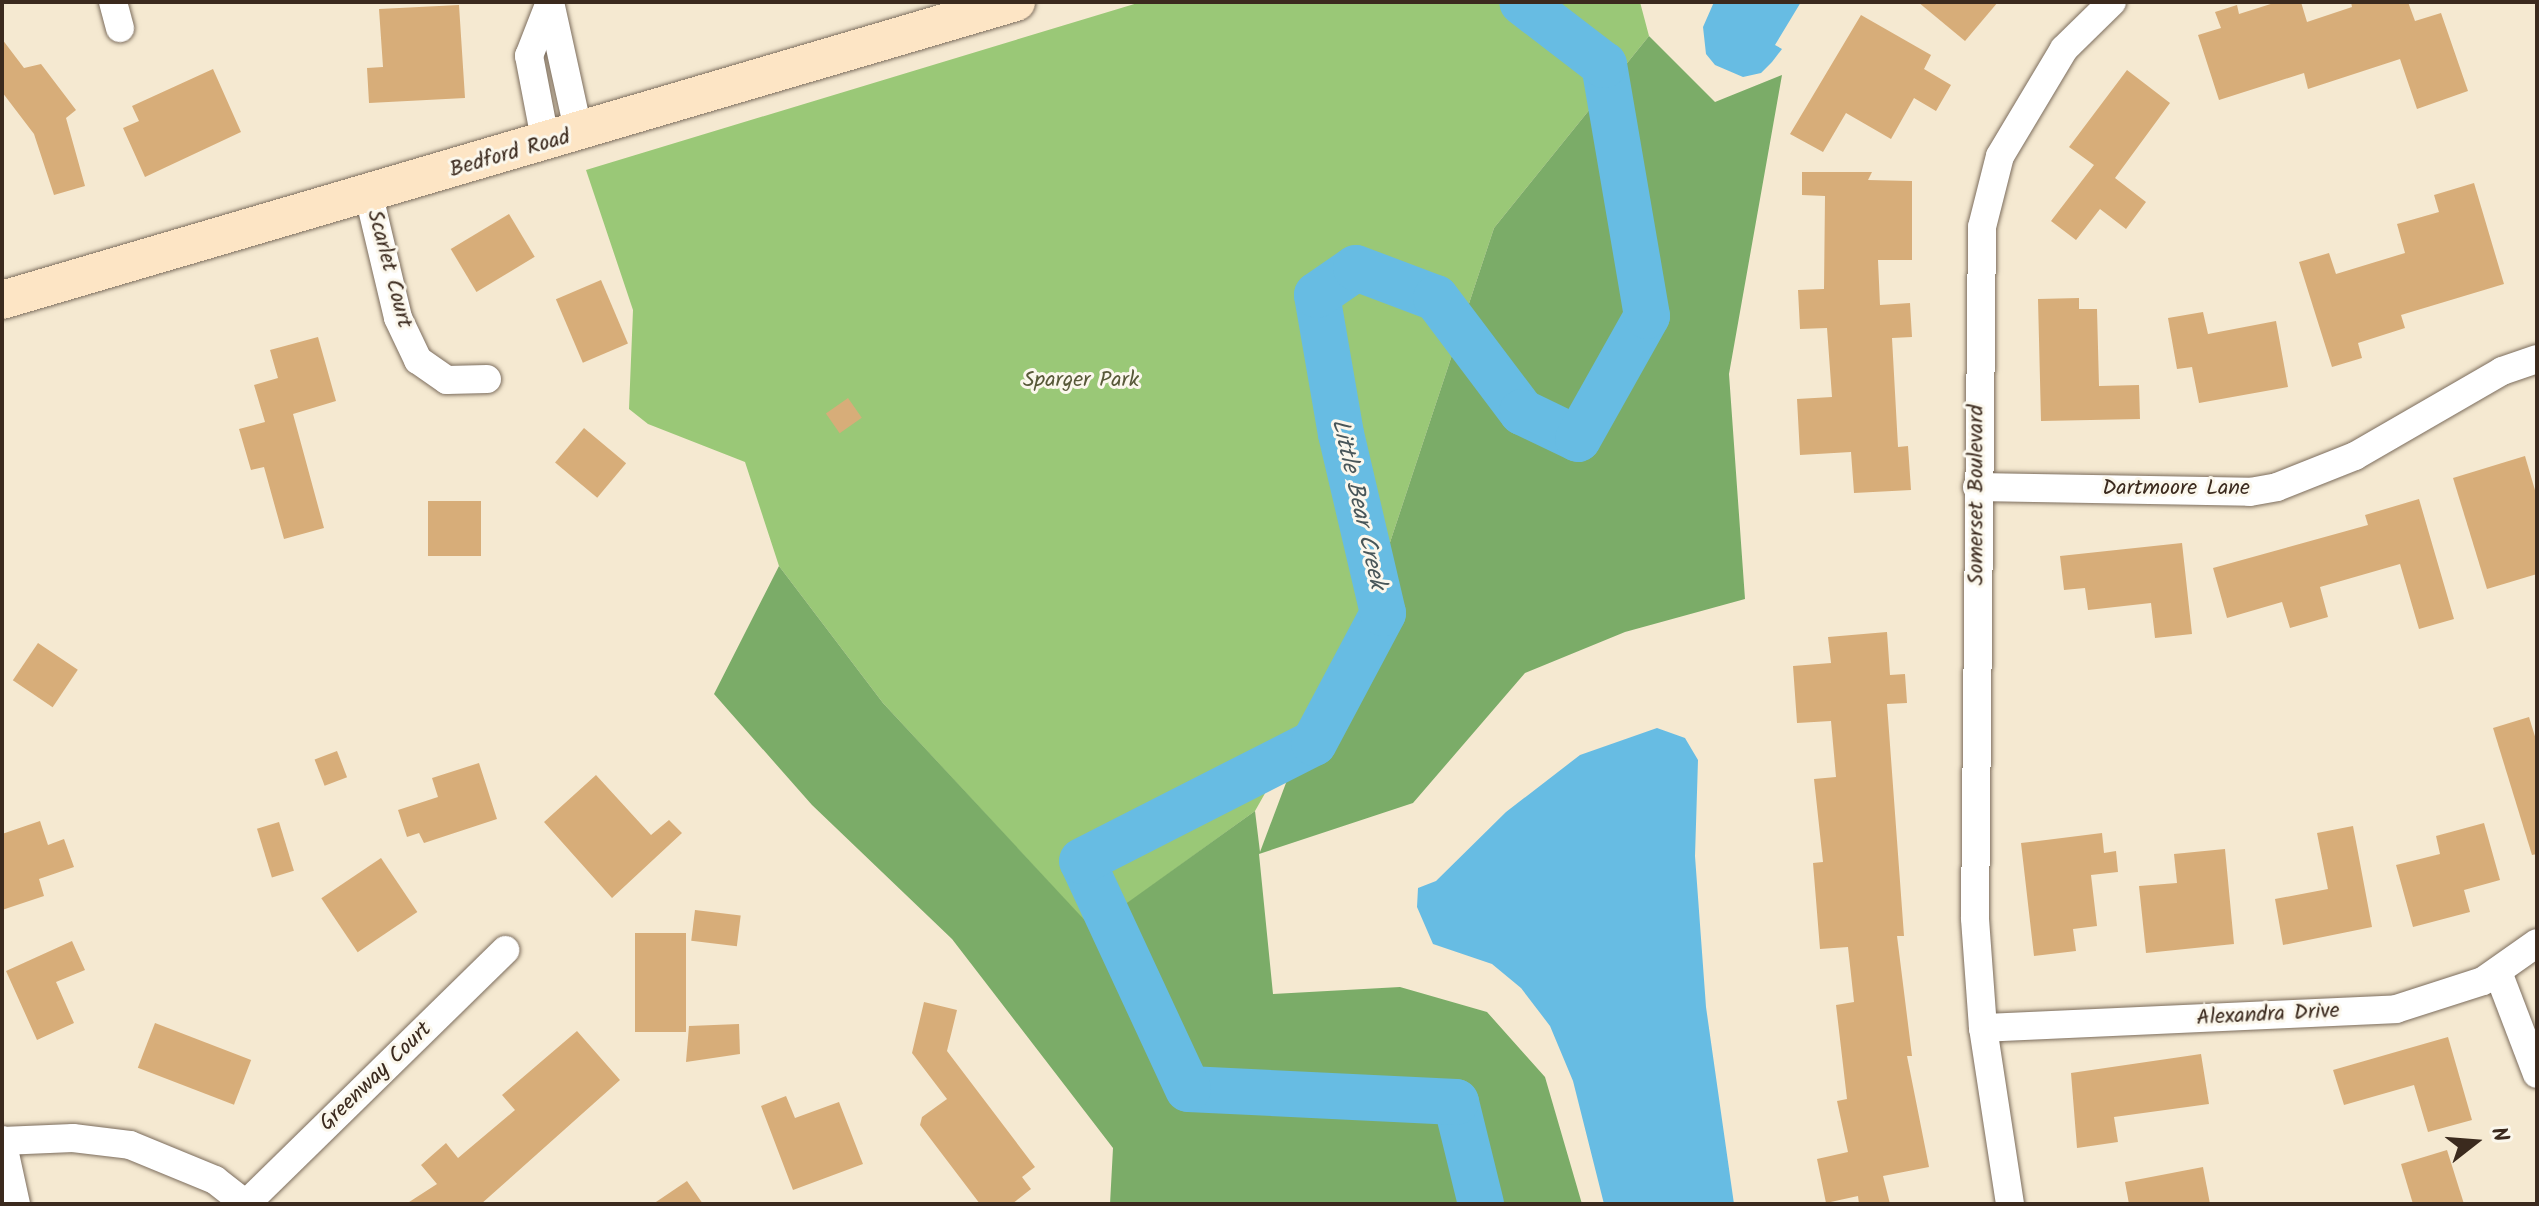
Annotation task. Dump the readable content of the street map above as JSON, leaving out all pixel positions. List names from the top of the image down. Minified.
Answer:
{"streets":{"street":["Bedford Road","Scarlet Court","Dartmoore Lane","Somerset Boulevard","Alexandra Drive","Greenway Court"]},"crossings":[["Bedford Road","Scarlet Court"],["Dartmoore Lane","Somerset Boulevard"],["Somerset Boulevard","Alexandra Drive"]],"water":["Little Bear Creek"],"parks":["Sparger Park"],"north":"right"}
